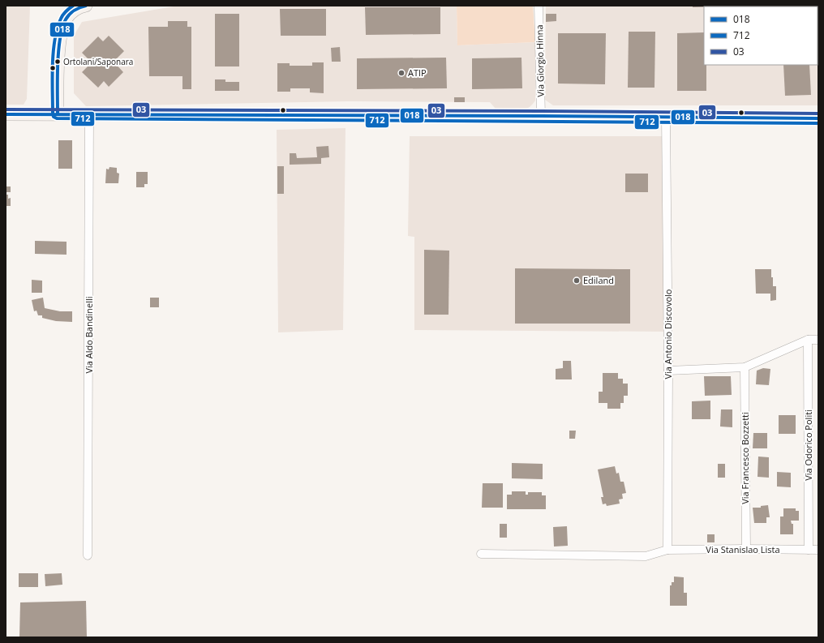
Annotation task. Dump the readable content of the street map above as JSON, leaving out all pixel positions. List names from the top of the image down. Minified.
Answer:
{"streets":{"street":["Via Giorgio Hinna","Via Antonio Discovolo","Via Aldo Bandinelli","Via Odorico Politi","Via Francesco Bozzetti","Via Stanislao Lista"]},"crossings":[["Via Antonio Discovolo","Via Stanislao Lista"],["Via Odorico Politi","Via Stanislao Lista"],["Via Francesco Bozzetti","Via Stanislao Lista"]],"places":["Ortolani/Saponara","ATIP","Ediland"],"lines":["transit line 018","transit line 712","transit line 03"],"legend":["018","712","03"]}
